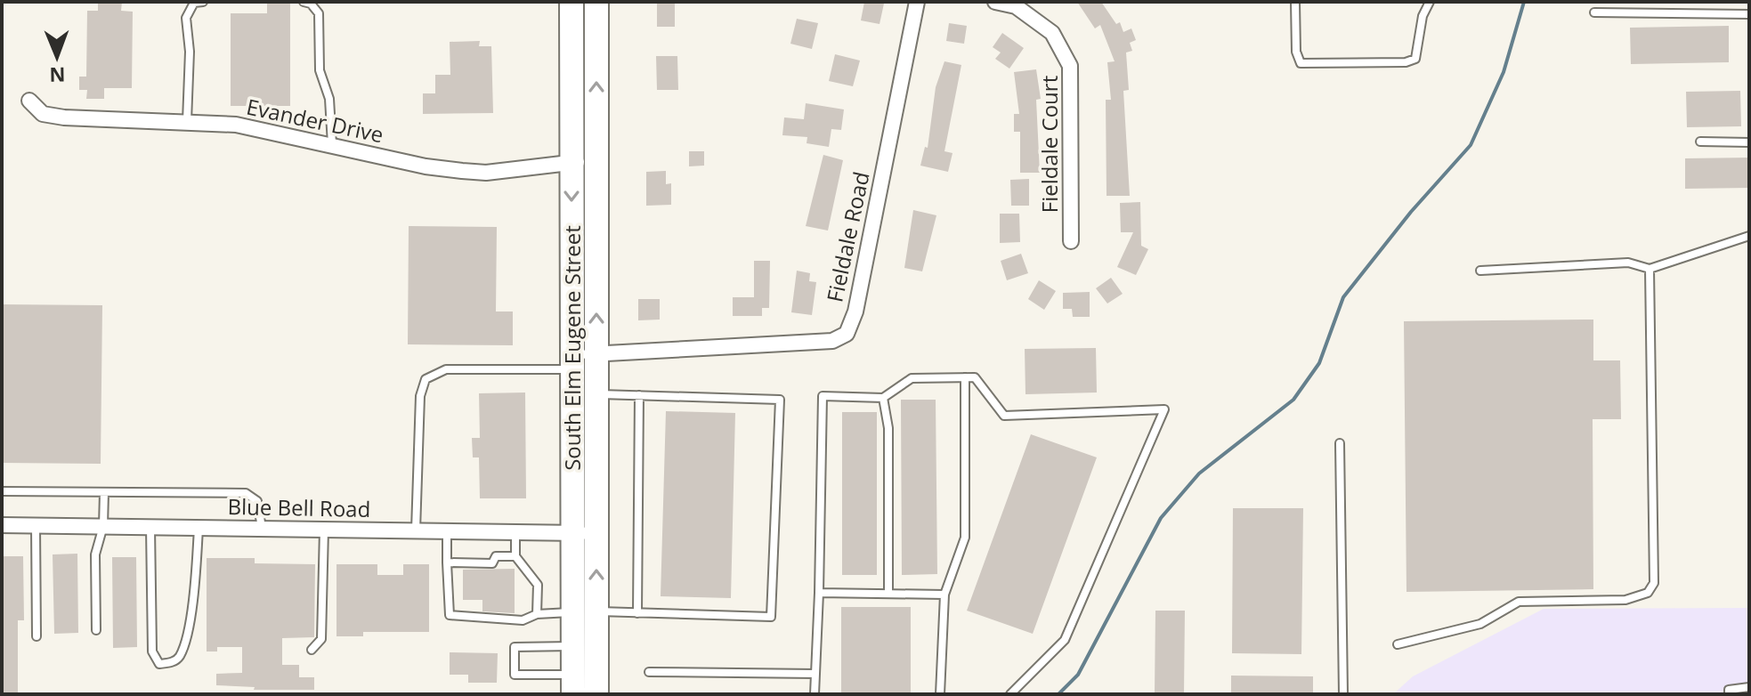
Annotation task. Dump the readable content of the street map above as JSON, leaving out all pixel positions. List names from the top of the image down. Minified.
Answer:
{"streets":{"main road":["South Elm Eugene Street"],"street":["Evander Drive","Fieldale Court","Fieldale Road","Blue Bell Road"]},"crossings":[["Evander Drive","South Elm Eugene Street"],["Fieldale Road","South Elm Eugene Street"],["South Elm Eugene Street","Blue Bell Road"]],"north":"bottom"}
